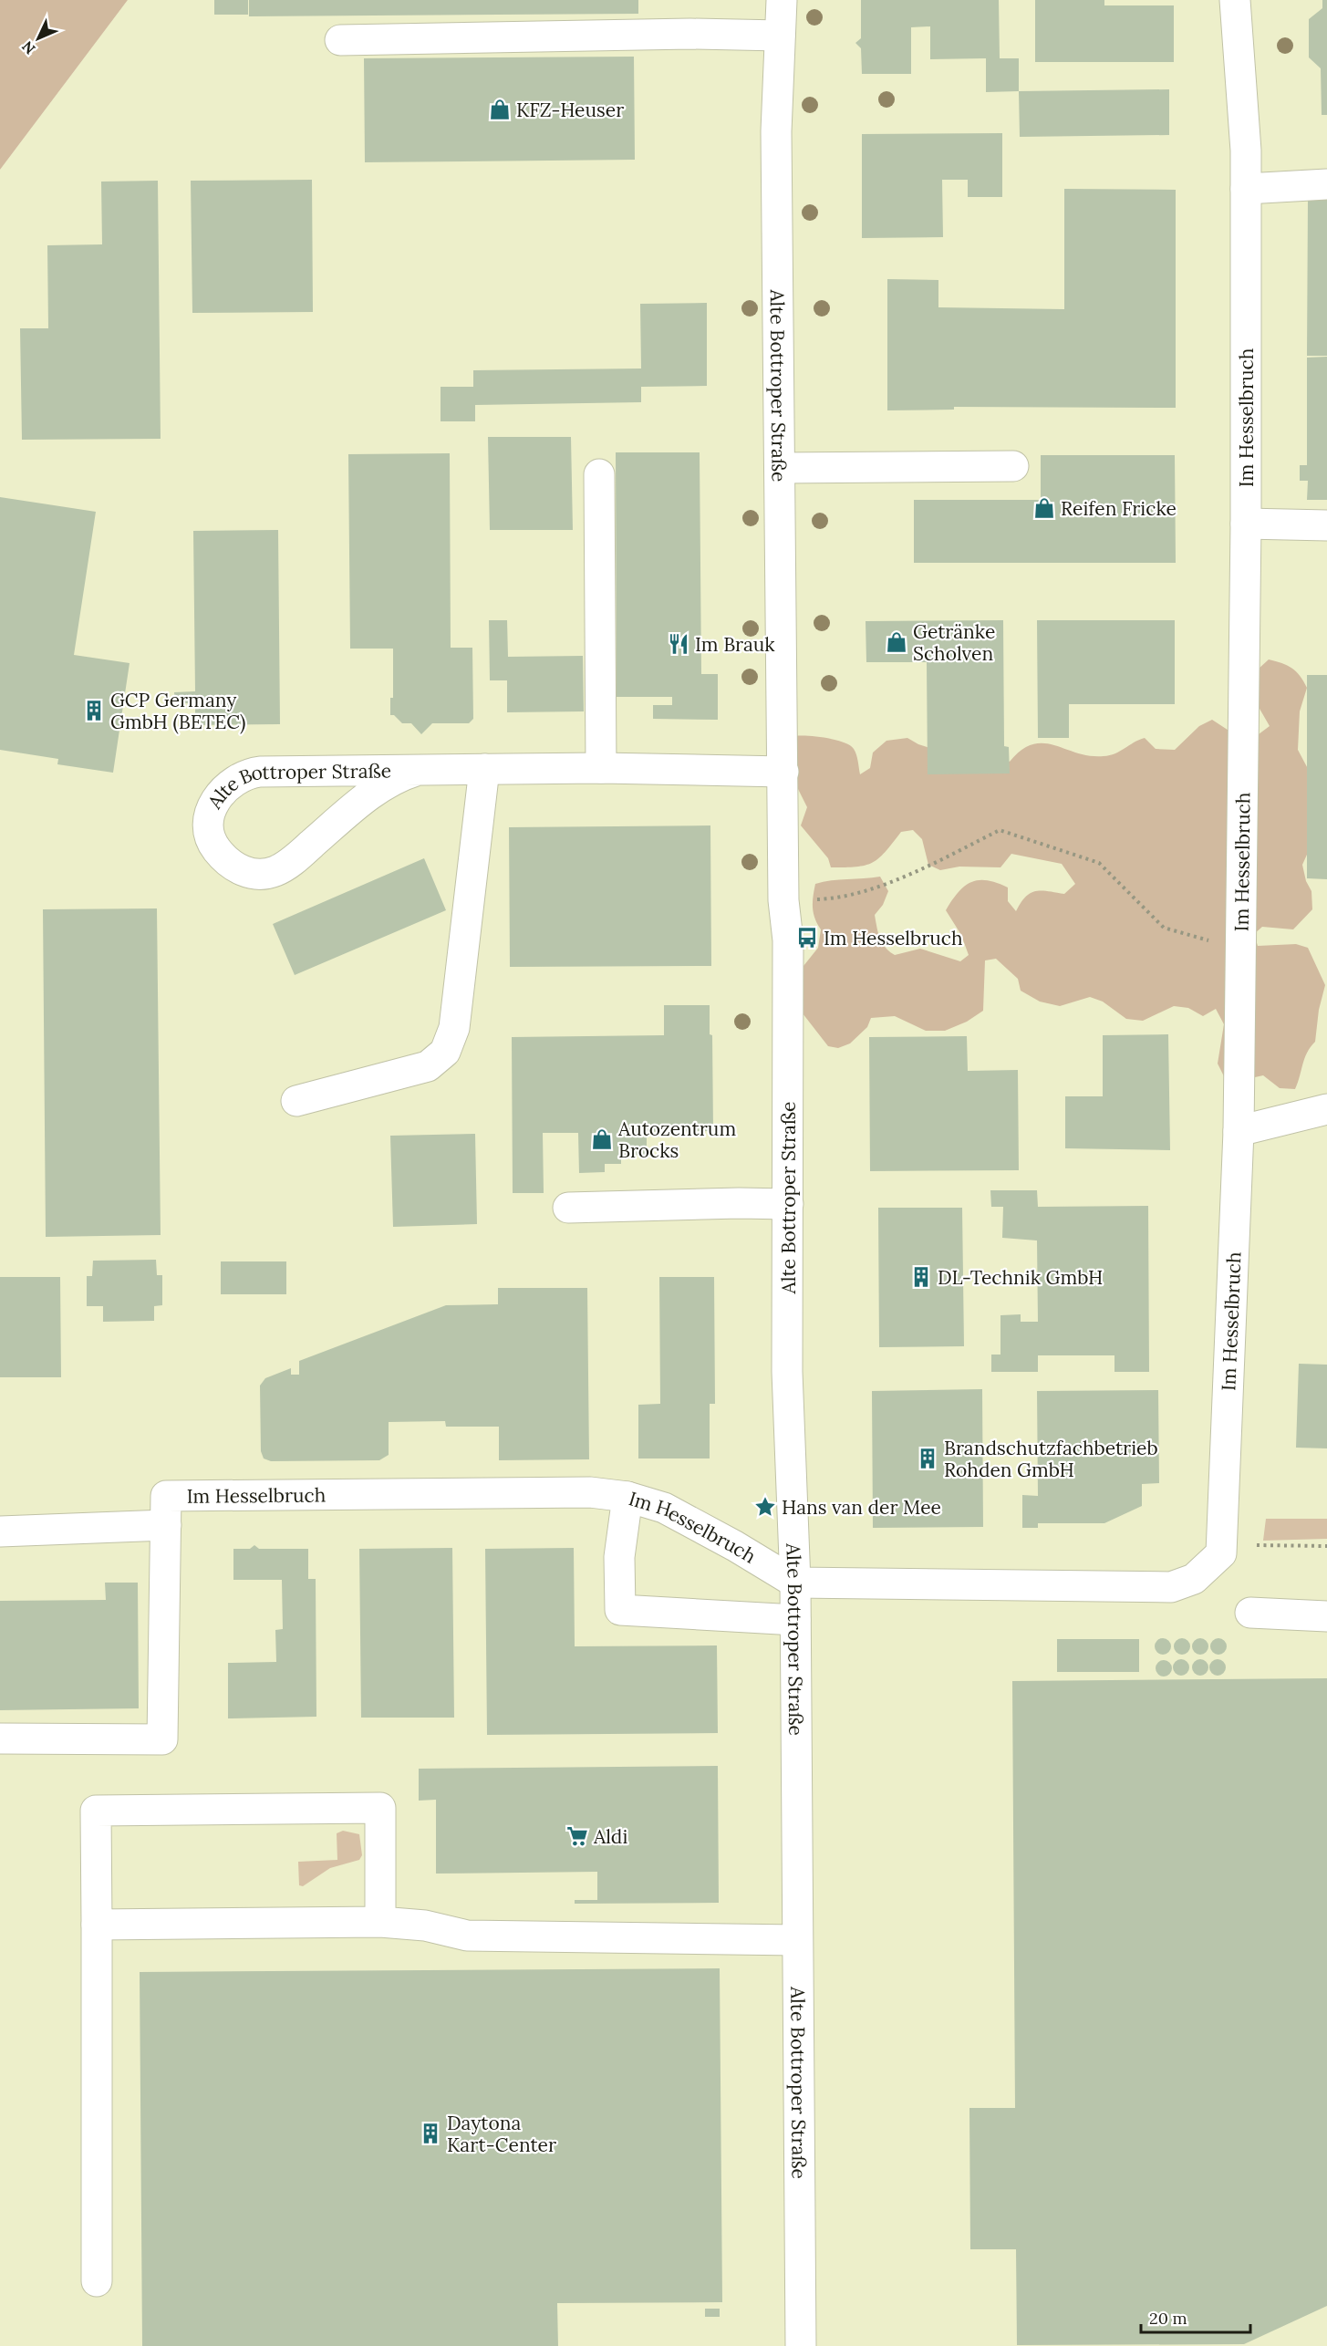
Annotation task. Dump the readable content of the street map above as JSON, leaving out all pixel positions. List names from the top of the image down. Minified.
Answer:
{"streets":{"street":["Alte Bottroper Straße","Im Hesselbruch"]},"crossings":[["Alte Bottroper Straße","Im Hesselbruch"]],"places":{"shop":["KFZ-Heuser","Reifen Fricke","Getränke Scholven","Autozentrum Brocks"],"restaurant":["Im Brauk"],"building":["GCP Germany GmbH (BETEC)","DL-Technik GmbH","Brandschutzfachbetrieb Rohden GmbH","Daytona Kart-Center"],"bus stop":["Im Hesselbruch"],"place":["Hans van der Mee"],"supermarket":["Aldi"]},"scale_bar":"20 m","north":"bottom left"}
